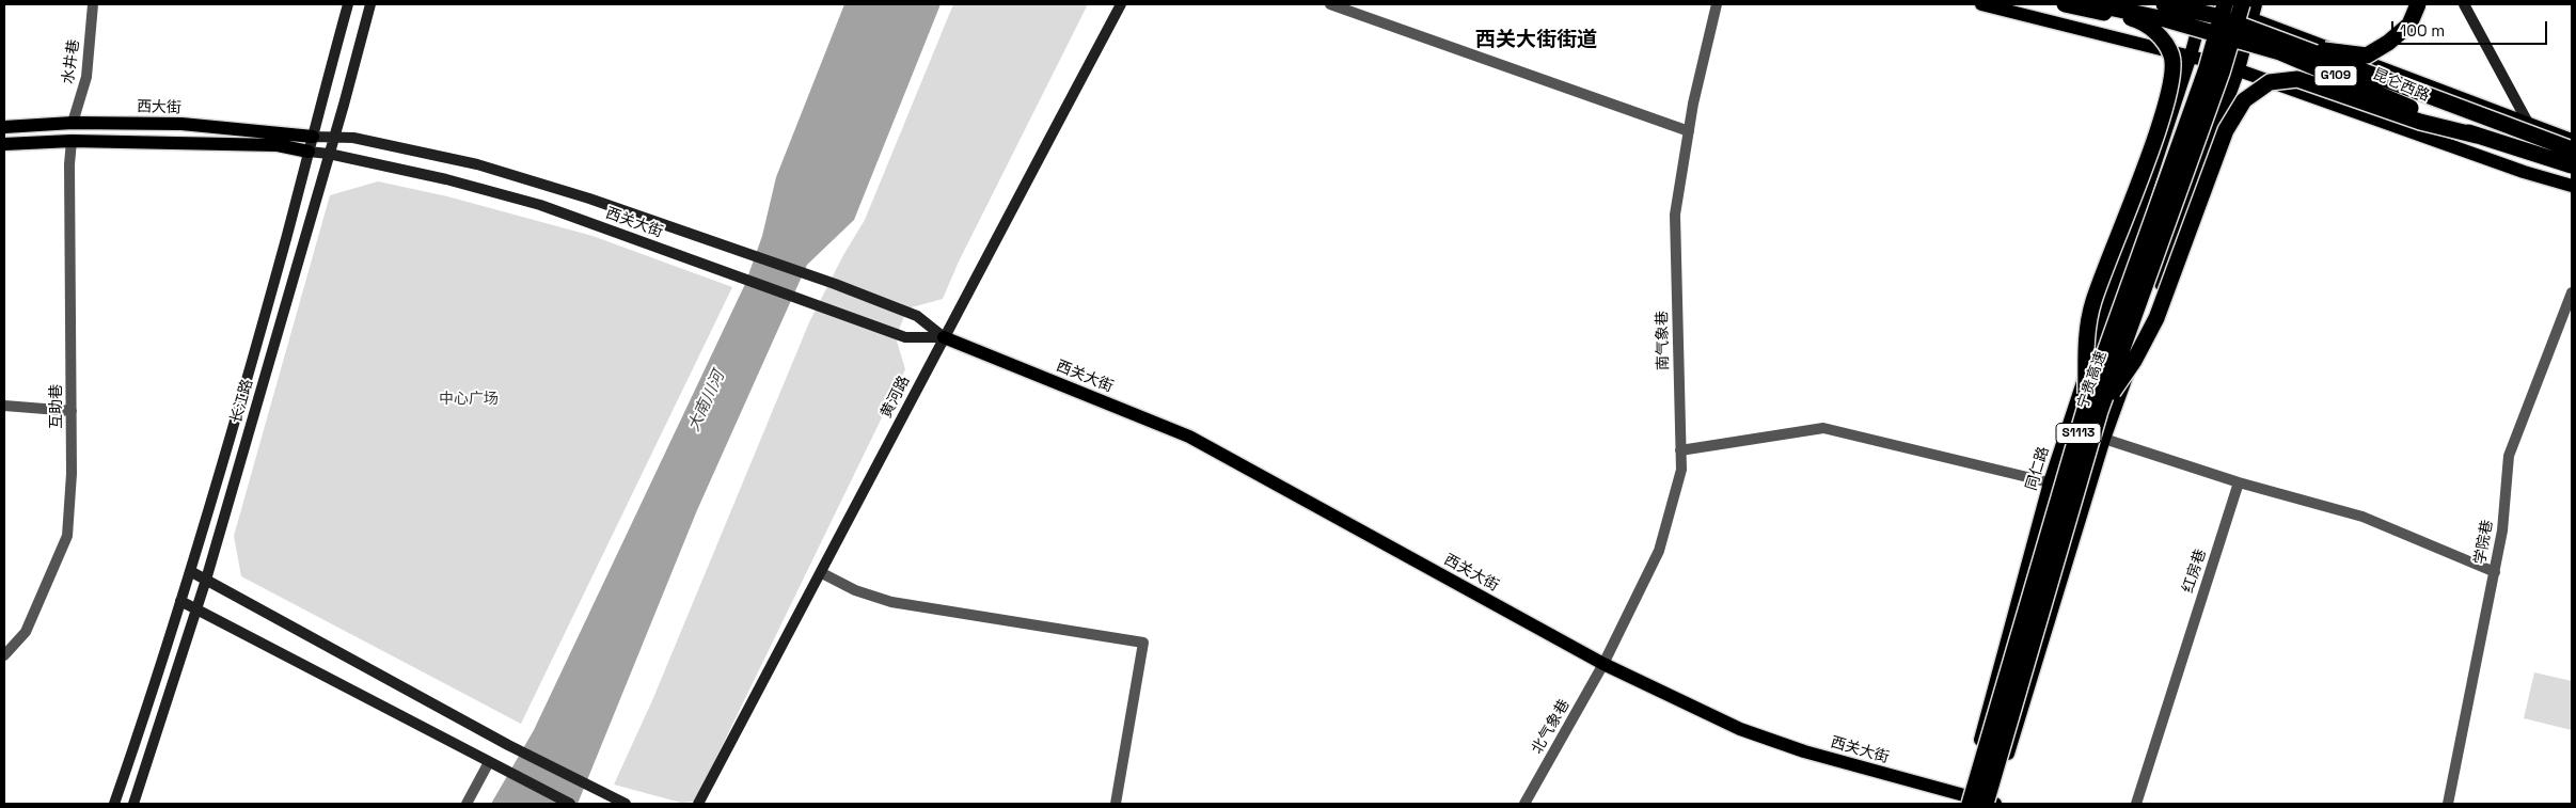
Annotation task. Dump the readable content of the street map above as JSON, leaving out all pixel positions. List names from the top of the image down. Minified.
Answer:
{"streets":{"highway":["G109","昆仑西路","宁贵高速","S1113"],"main road":["西大街","西关大街","黄河路","长江路","同仁路"],"street":["水井巷","南气象巷","互助巷","学院巷","红房巷","北气象巷"]},"crossings":[["水井巷","西大街"],["西大街","西关大街"],["西大街","长江路"],["西关大街","南气象巷"],["西关大街","宁贵高速"],["西关大街","黄河路"],["西关大街","长江路"],["西关大街","同仁路"],["西关大街","北气象巷"],["南气象巷","北气象巷"],["宁贵高速","同仁路"]],"districts":["西关大街街道"],"water":["大南川河"],"parks":["中心广场"],"scale_bar":"100 m"}
